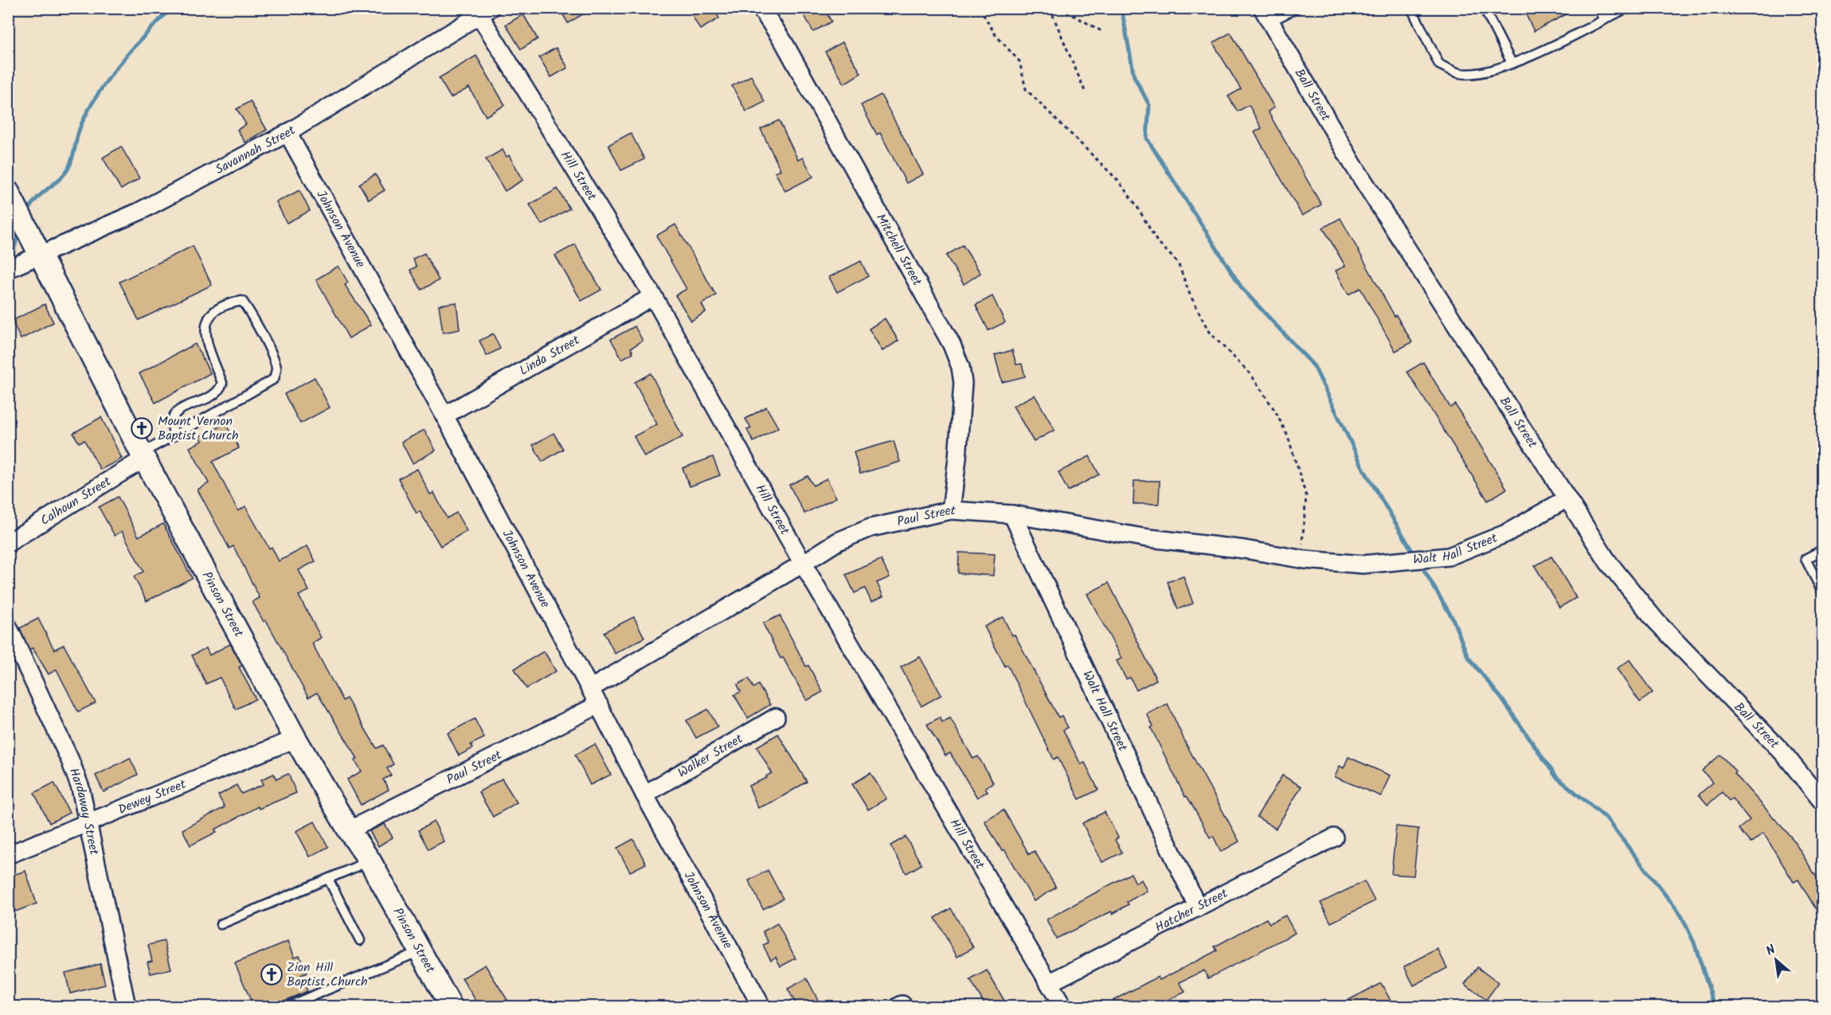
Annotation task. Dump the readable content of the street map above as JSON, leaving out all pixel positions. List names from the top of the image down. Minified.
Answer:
{"streets":{"street":["Ball Street","Savannah Street","Hill Street","Johnson Avenue","Mitchell Street","Linda Street","Calhoun Street","Paul Street","Walt Hall Street","Pinson Street","Walker Street","Dewey Street","Hardaway Street","Hatcher Street"]},"crossings":[["Ball Street","Walt Hall Street"],["Savannah Street","Hill Street"],["Savannah Street","Johnson Avenue"],["Savannah Street","Pinson Street"],["Hill Street","Linda Street"],["Hill Street","Paul Street"],["Hill Street","Hatcher Street"],["Johnson Avenue","Linda Street"],["Johnson Avenue","Paul Street"],["Johnson Avenue","Walker Street"],["Mitchell Street","Paul Street"],["Calhoun Street","Pinson Street"],["Paul Street","Walt Hall Street"],["Paul Street","Pinson Street"],["Walt Hall Street","Hatcher Street"],["Pinson Street","Dewey Street"],["Dewey Street","Hardaway Street"]],"places":{"church":["Mount Vernon Baptist Church","Zion Hill Baptist Church"]},"north":"top left"}
